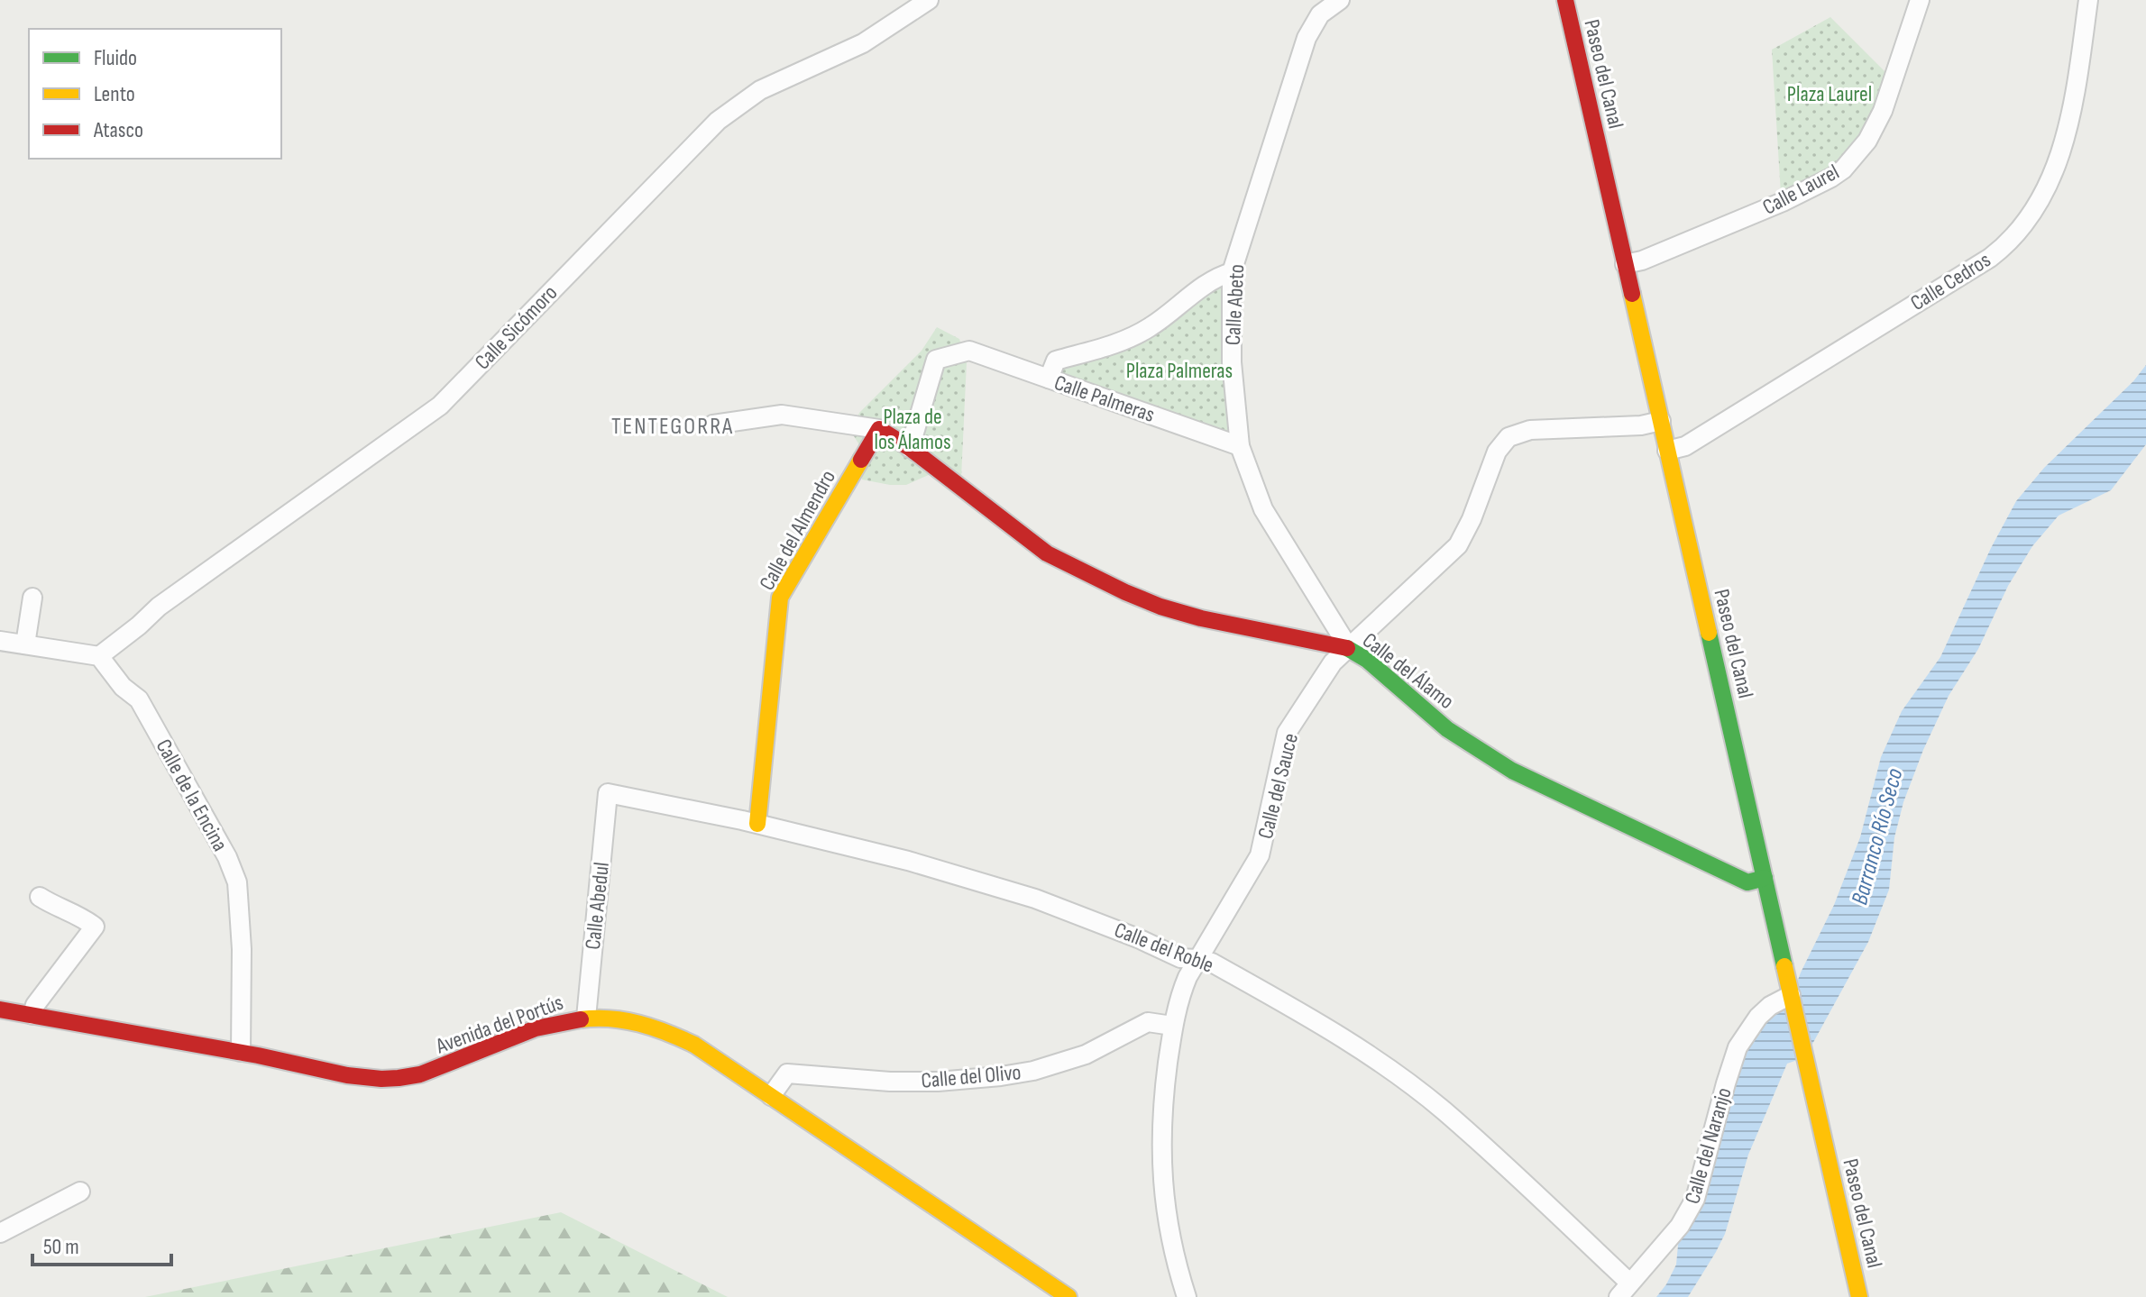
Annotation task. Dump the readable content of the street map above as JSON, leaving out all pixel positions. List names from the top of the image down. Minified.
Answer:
{"streets":{"street":["Paseo del Canal","Calle Laurel","Calle Cedros","Calle Abeto","Calle Sicómoro","Calle Palmeras","Calle del Almendro","Calle del Álamo","Calle del Sauce","Calle de la Encina","Calle Abedul","Calle del Roble","Avenida del Portús","Calle del Olivo","Calle del Naranjo"]},"crossings":[["Paseo del Canal","Calle Laurel"],["Paseo del Canal","Calle Cedros"],["Paseo del Canal","Calle del Álamo"],["Paseo del Canal","Calle del Sauce"],["Paseo del Canal","Calle del Naranjo"],["Calle Abeto","Calle Palmeras"],["Calle Abeto","Calle del Álamo"],["Calle Abeto","Calle del Sauce"],["Calle Sicómoro","Calle de la Encina"],["Calle Palmeras","Calle del Álamo"],["Calle del Almendro","Calle del Roble"],["Calle del Álamo","Calle del Sauce"],["Calle del Sauce","Calle del Roble"],["Calle del Sauce","Calle del Olivo"],["Calle de la Encina","Avenida del Portús"],["Calle Abedul","Calle del Roble"],["Calle Abedul","Avenida del Portús"],["Calle del Roble","Calle del Naranjo"],["Avenida del Portús","Calle del Olivo"]],"districts":["TENTEGORRA"],"water":["Barranco Río Seco"],"parks":["Plaza Laurel","Plaza Palmeras","Plaza de los Álamos"],"legend":["Fluido","Lento","Atasco"],"scale_bar":"50 m"}
